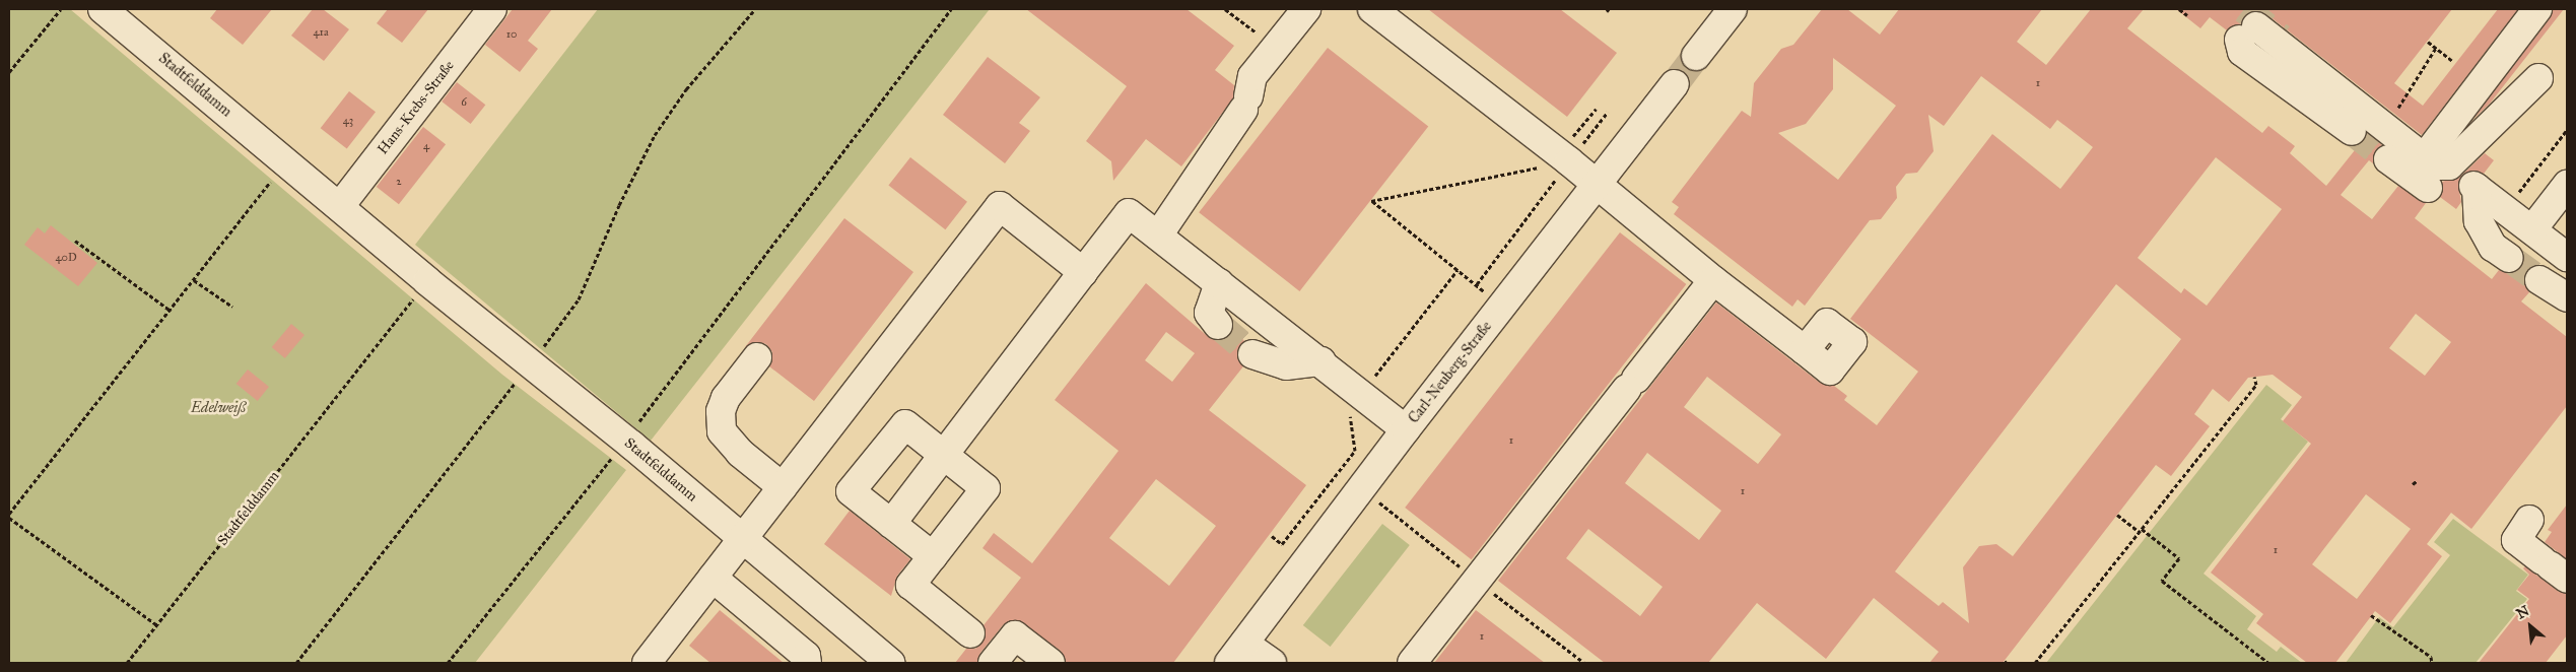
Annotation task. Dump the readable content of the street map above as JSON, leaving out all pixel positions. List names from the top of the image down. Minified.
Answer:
{"streets":{"street":["Stadtfelddamm","Hans-Krebs-Straße","Carl-Neuberg-Straße"]},"crossings":[["Stadtfelddamm","Hans-Krebs-Straße"]],"parks":["Edelweiß"],"house_numbers":["41a","10","1","6","43","4","2","40D","1","1","1","1"],"north":"top left"}
